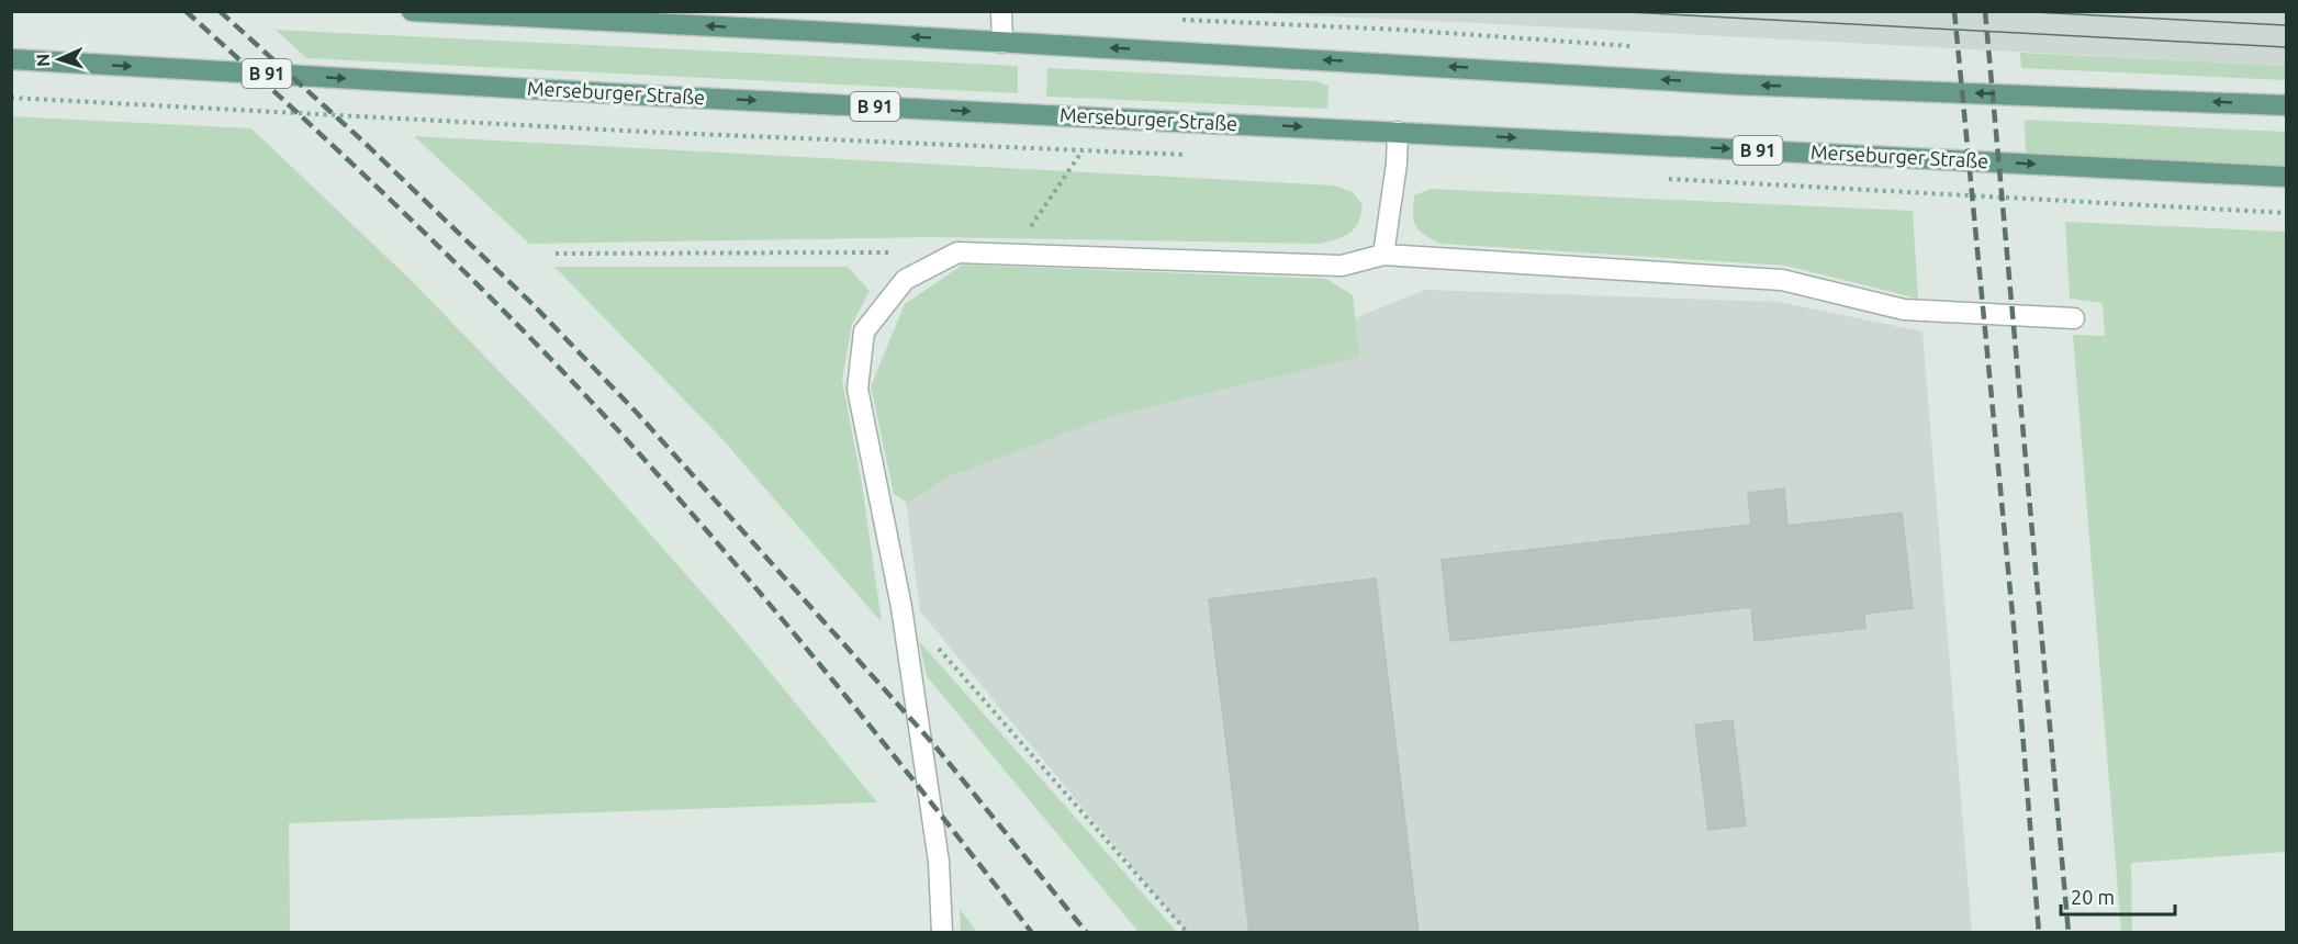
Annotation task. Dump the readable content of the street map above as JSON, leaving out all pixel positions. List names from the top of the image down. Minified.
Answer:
{"streets":{"main road":["B 91","Merseburger Straße"]},"scale_bar":"20 m","north":"left"}
